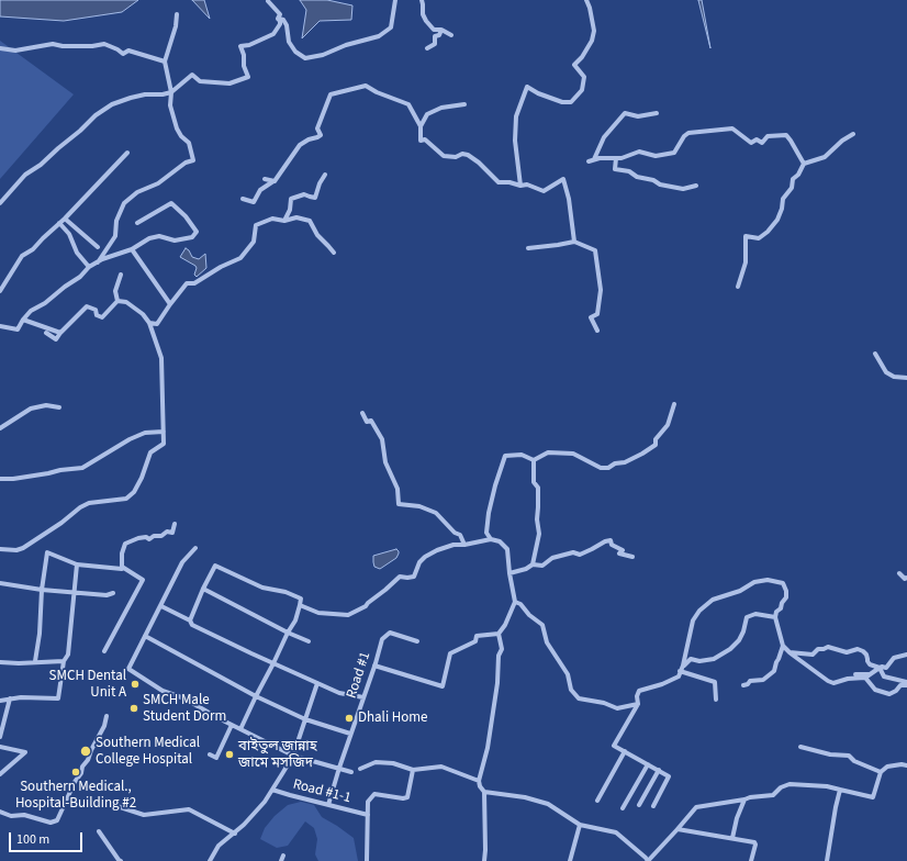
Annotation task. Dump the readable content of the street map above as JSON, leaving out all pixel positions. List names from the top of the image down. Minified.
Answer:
{"streets":{"street":["Road #1","Road #1-1"]},"crossings":[["Road #1","Road #1-1"]],"places":["SMCH Dental Unit A","SMCH Male Student Dorm","Dhali Home","Southern Medical College Hospital","বাইতুল জান্নাহ জামে মসজিদ","Southern Medical., Hospital-Building #2"],"scale_bar":"100 m"}
